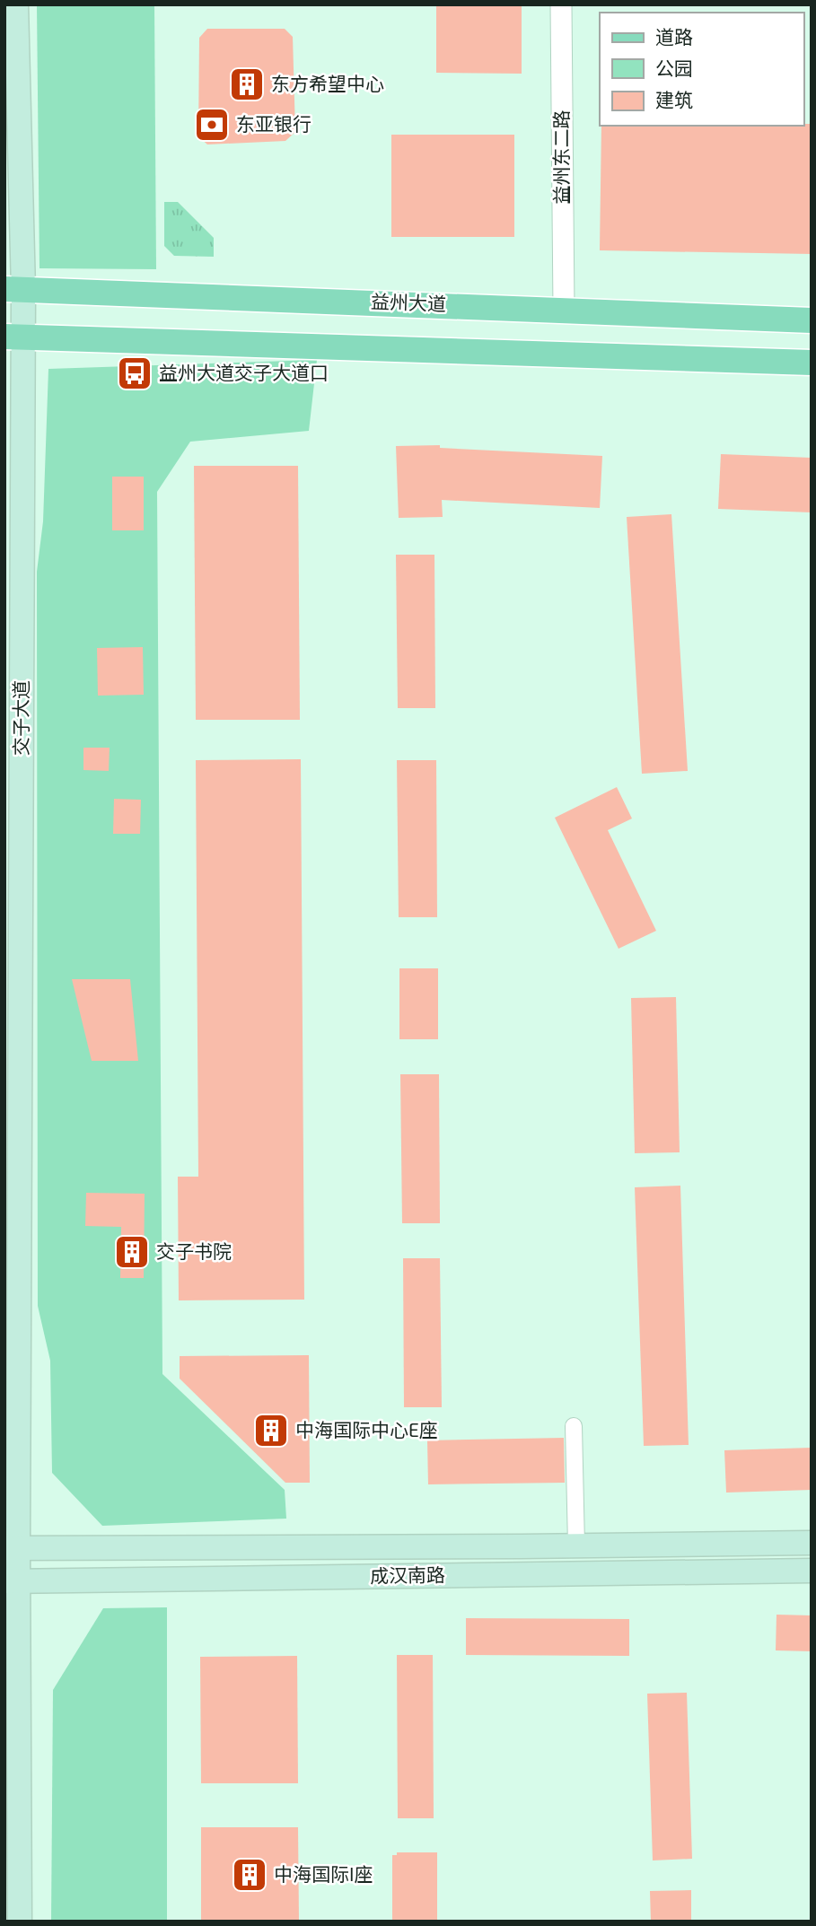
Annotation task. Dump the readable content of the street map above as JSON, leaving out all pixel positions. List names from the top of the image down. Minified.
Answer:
{"streets":{"main road":["益州大道","交子大道","成汉南路"],"street":["益州东二路"]},"crossings":[["益州东二路","益州大道"],["益州大道","交子大道"],["交子大道","成汉南路"]],"places":{"building":["东方希望中心","交子书院","中海国际中心E座","中海国际I座"],"bank":["东亚银行"],"bus stop":["益州大道交子大道口"]},"legend":["道路","公园","建筑"]}
